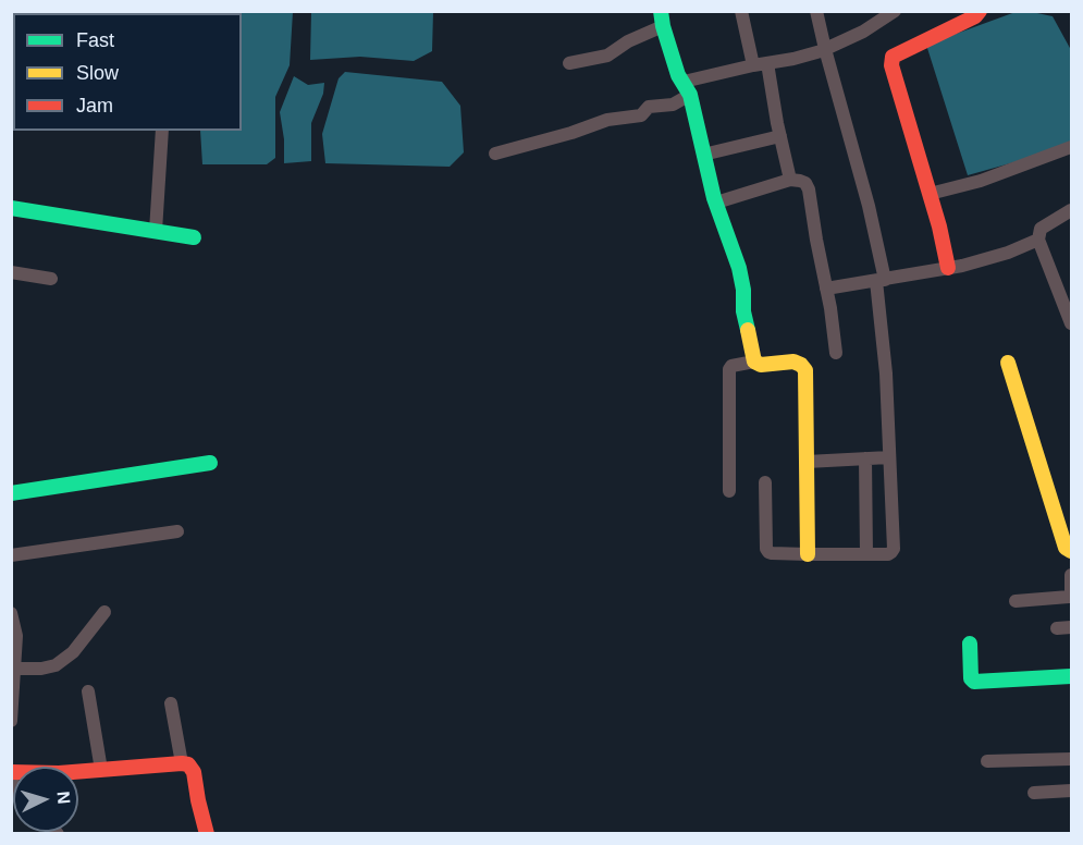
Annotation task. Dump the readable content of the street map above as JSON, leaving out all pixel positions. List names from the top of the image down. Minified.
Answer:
{"legend":["Fast","Slow","Jam"],"north":"right"}
